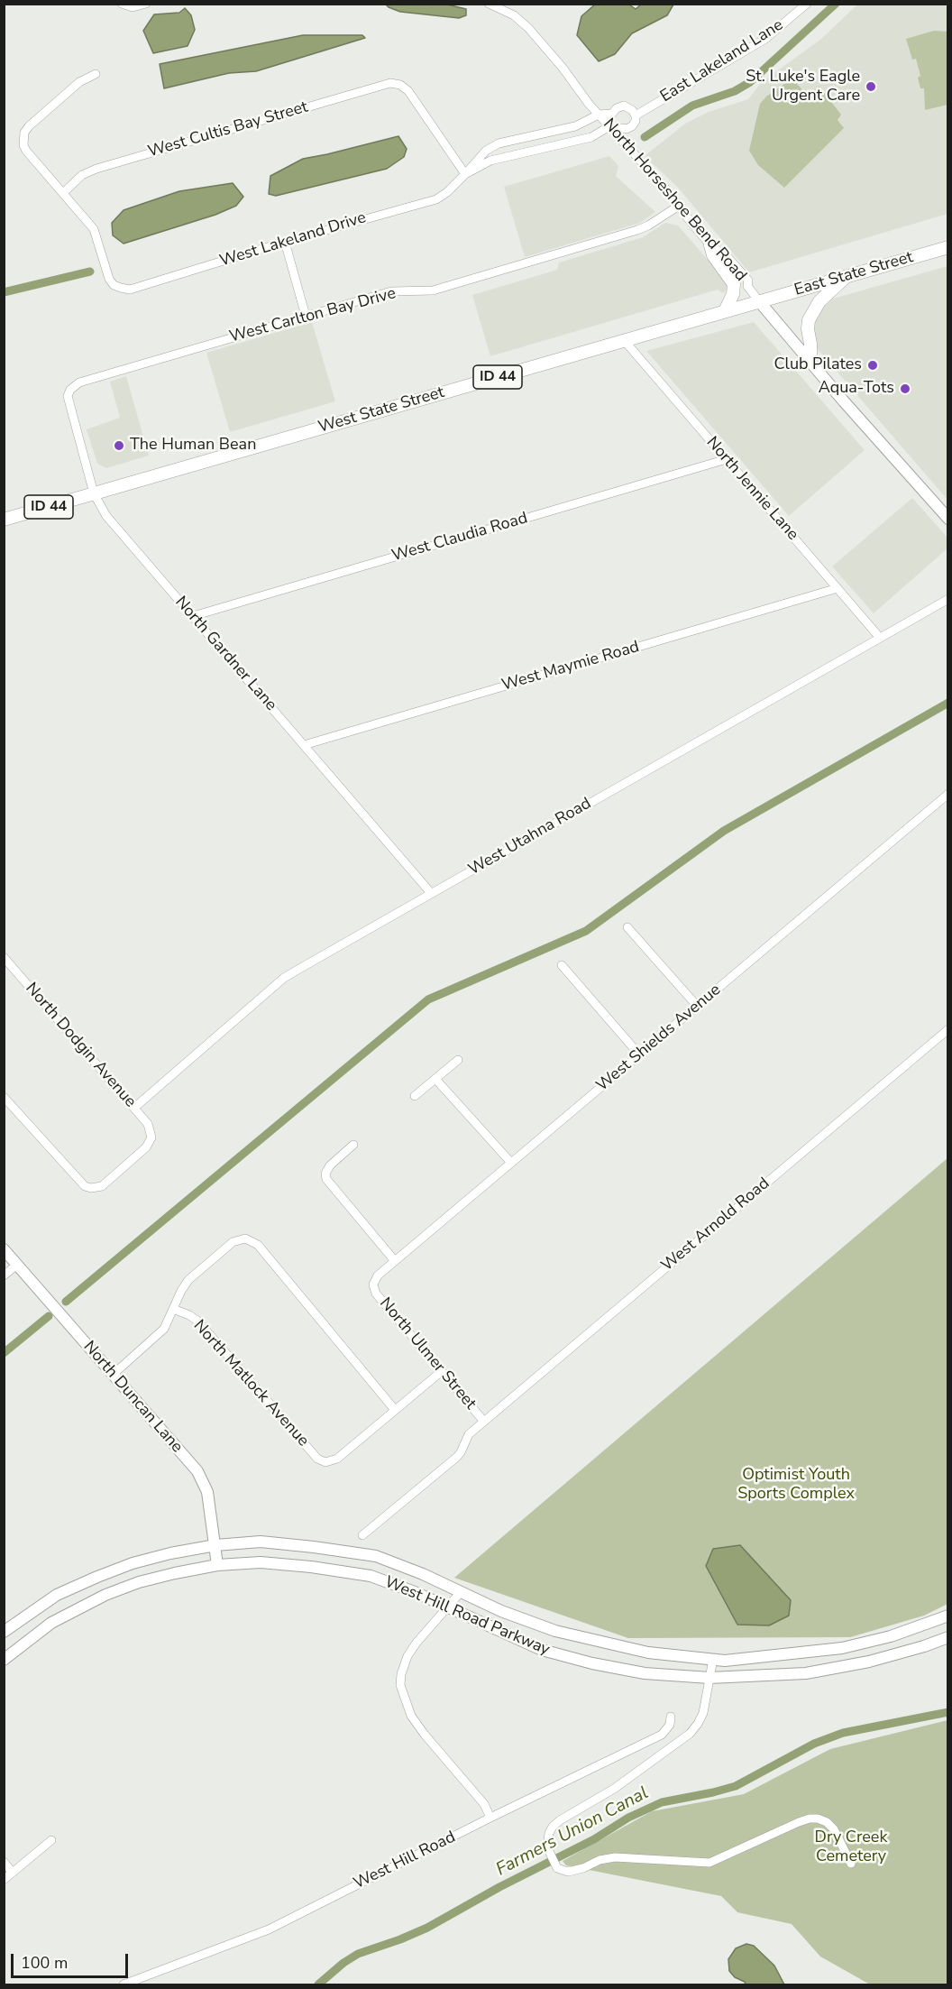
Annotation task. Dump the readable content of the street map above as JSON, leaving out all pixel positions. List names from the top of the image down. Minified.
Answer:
{"streets":{"main road":["East State Street","ID 44","West State Street"],"street":["East Lakeland Lane","West Cultis Bay Street","North Horseshoe Bend Road","West Lakeland Drive","West Carlton Bay Drive","North Jennie Lane","West Claudia Road","North Gardner Lane","West Maymie Road","West Utahna Road","West Shields Avenue","North Dodgin Avenue","West Arnold Road","North Ulmer Street","North Matlock Avenue","North Duncan Lane","West Hill Road Parkway","West Hill Road"]},"crossings":[["East Lakeland Lane","North Horseshoe Bend Road"],["East Lakeland Lane","West Lakeland Drive"],["West Cultis Bay Street","West Lakeland Drive"],["North Horseshoe Bend Road","West Lakeland Drive"],["North Horseshoe Bend Road","East State Street"],["North Horseshoe Bend Road","West Carlton Bay Drive"],["North Horseshoe Bend Road","West State Street"],["East State Street","West State Street"],["West Carlton Bay Drive","North Gardner Lane"],["West State Street","North Jennie Lane"],["West State Street","North Gardner Lane"],["North Jennie Lane","West Claudia Road"],["North Jennie Lane","West Maymie Road"],["North Jennie Lane","West Utahna Road"],["West Claudia Road","North Gardner Lane"],["North Gardner Lane","West Maymie Road"],["North Gardner Lane","West Utahna Road"],["West Utahna Road","North Dodgin Avenue"],["West Shields Avenue","North Ulmer Street"],["West Arnold Road","North Ulmer Street"],["North Duncan Lane","West Hill Road Parkway"]],"water":["Farmers Union Canal"],"parks":["Optimist Youth Sports Complex","Dry Creek Cemetery"],"places":["St. Luke's Eagle Urgent Care","Club Pilates","Aqua-Tots","The Human Bean"],"scale_bar":"100 m"}
